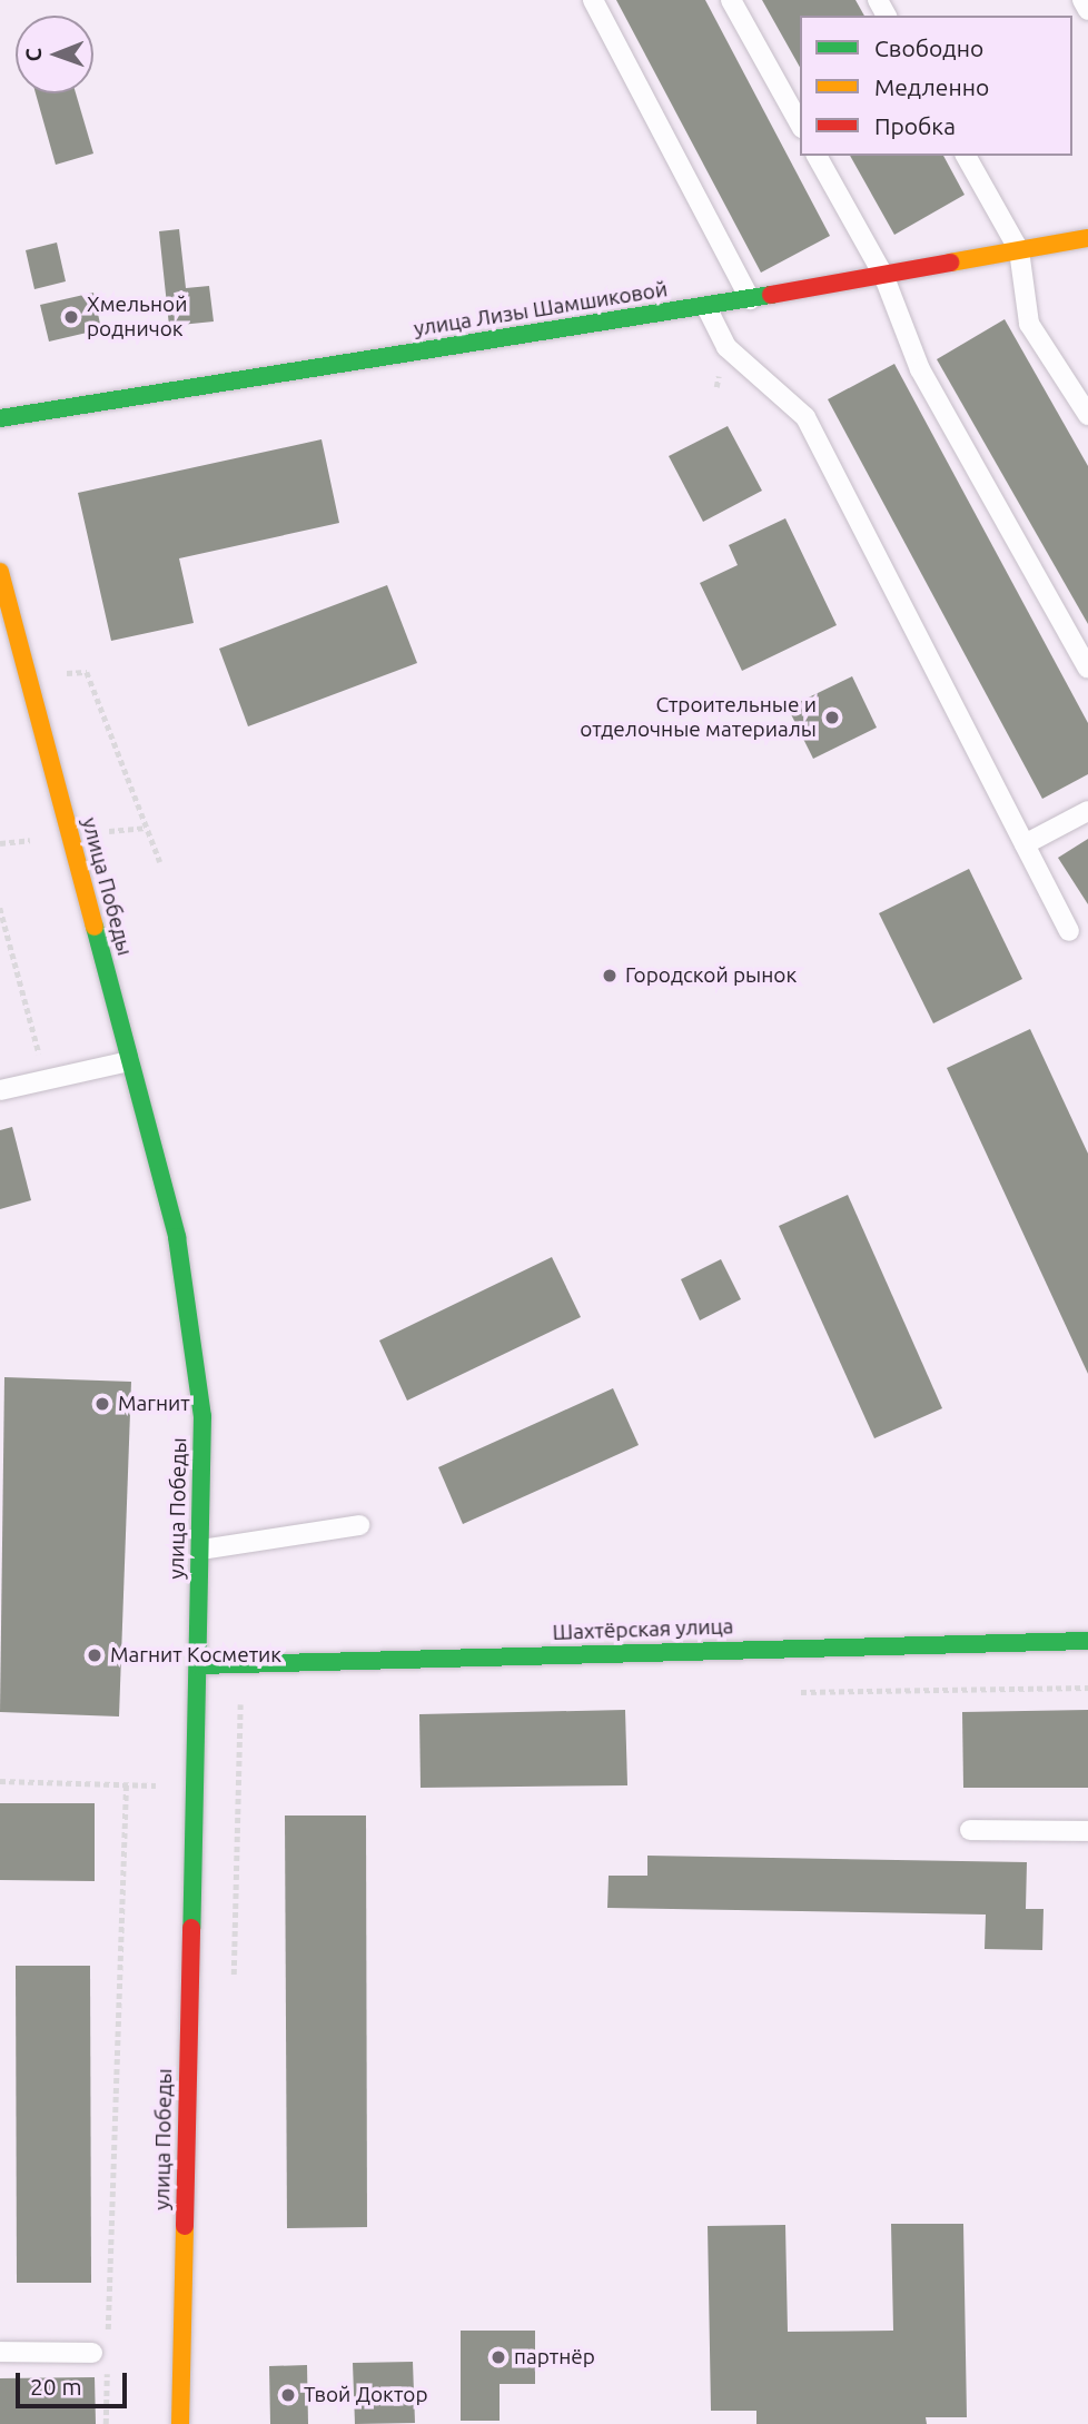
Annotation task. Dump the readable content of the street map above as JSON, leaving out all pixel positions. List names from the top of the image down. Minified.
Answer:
{"streets":{"street":["улица Лизы Шамшиковой","улица Победы","Шахтёрская улица"]},"crossings":[["улица Победы","Шахтёрская улица"]],"places":["Хмельной родничок","Строительные и отделочные материалы","Городской рынок","Магнит","Магнит Косметик","партнёр","Твой Доктор"],"legend":["Свободно","Медленно","Пробка"],"scale_bar":"20 m","north":"left"}
